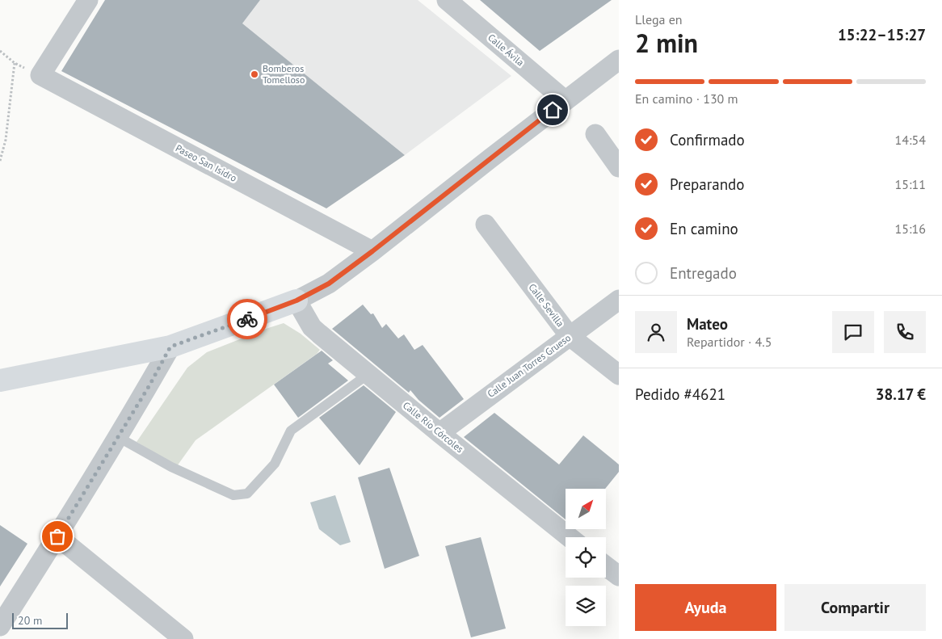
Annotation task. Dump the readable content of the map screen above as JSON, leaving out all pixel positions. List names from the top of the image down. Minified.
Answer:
{"streets":{"street":["Calle Ávila","Paseo San Isidro","Calle Sevilla","Calle Juan Torres Grueso","Calle Río Córcoles"]},"crossings":[["Calle Sevilla","Calle Juan Torres Grueso"],["Calle Juan Torres Grueso","Calle Río Córcoles"]],"places":["Bomberos Tomelloso"],"scale_bar":"20 m","north":"top right","page":{"heading":["2 min","Llega en","15:22–15:27"],"panel":["Mateo","Repartidor · 4.5","Pedido #4621","38.17 €"],"bar":"En camino · 130 m","list":[["Confirmado","14:54"],["Preparando","15:11"],["En camino","15:16"],"Entregado"],"buttons":["Ayuda","Compartir"],"scale":"20 m"}}
